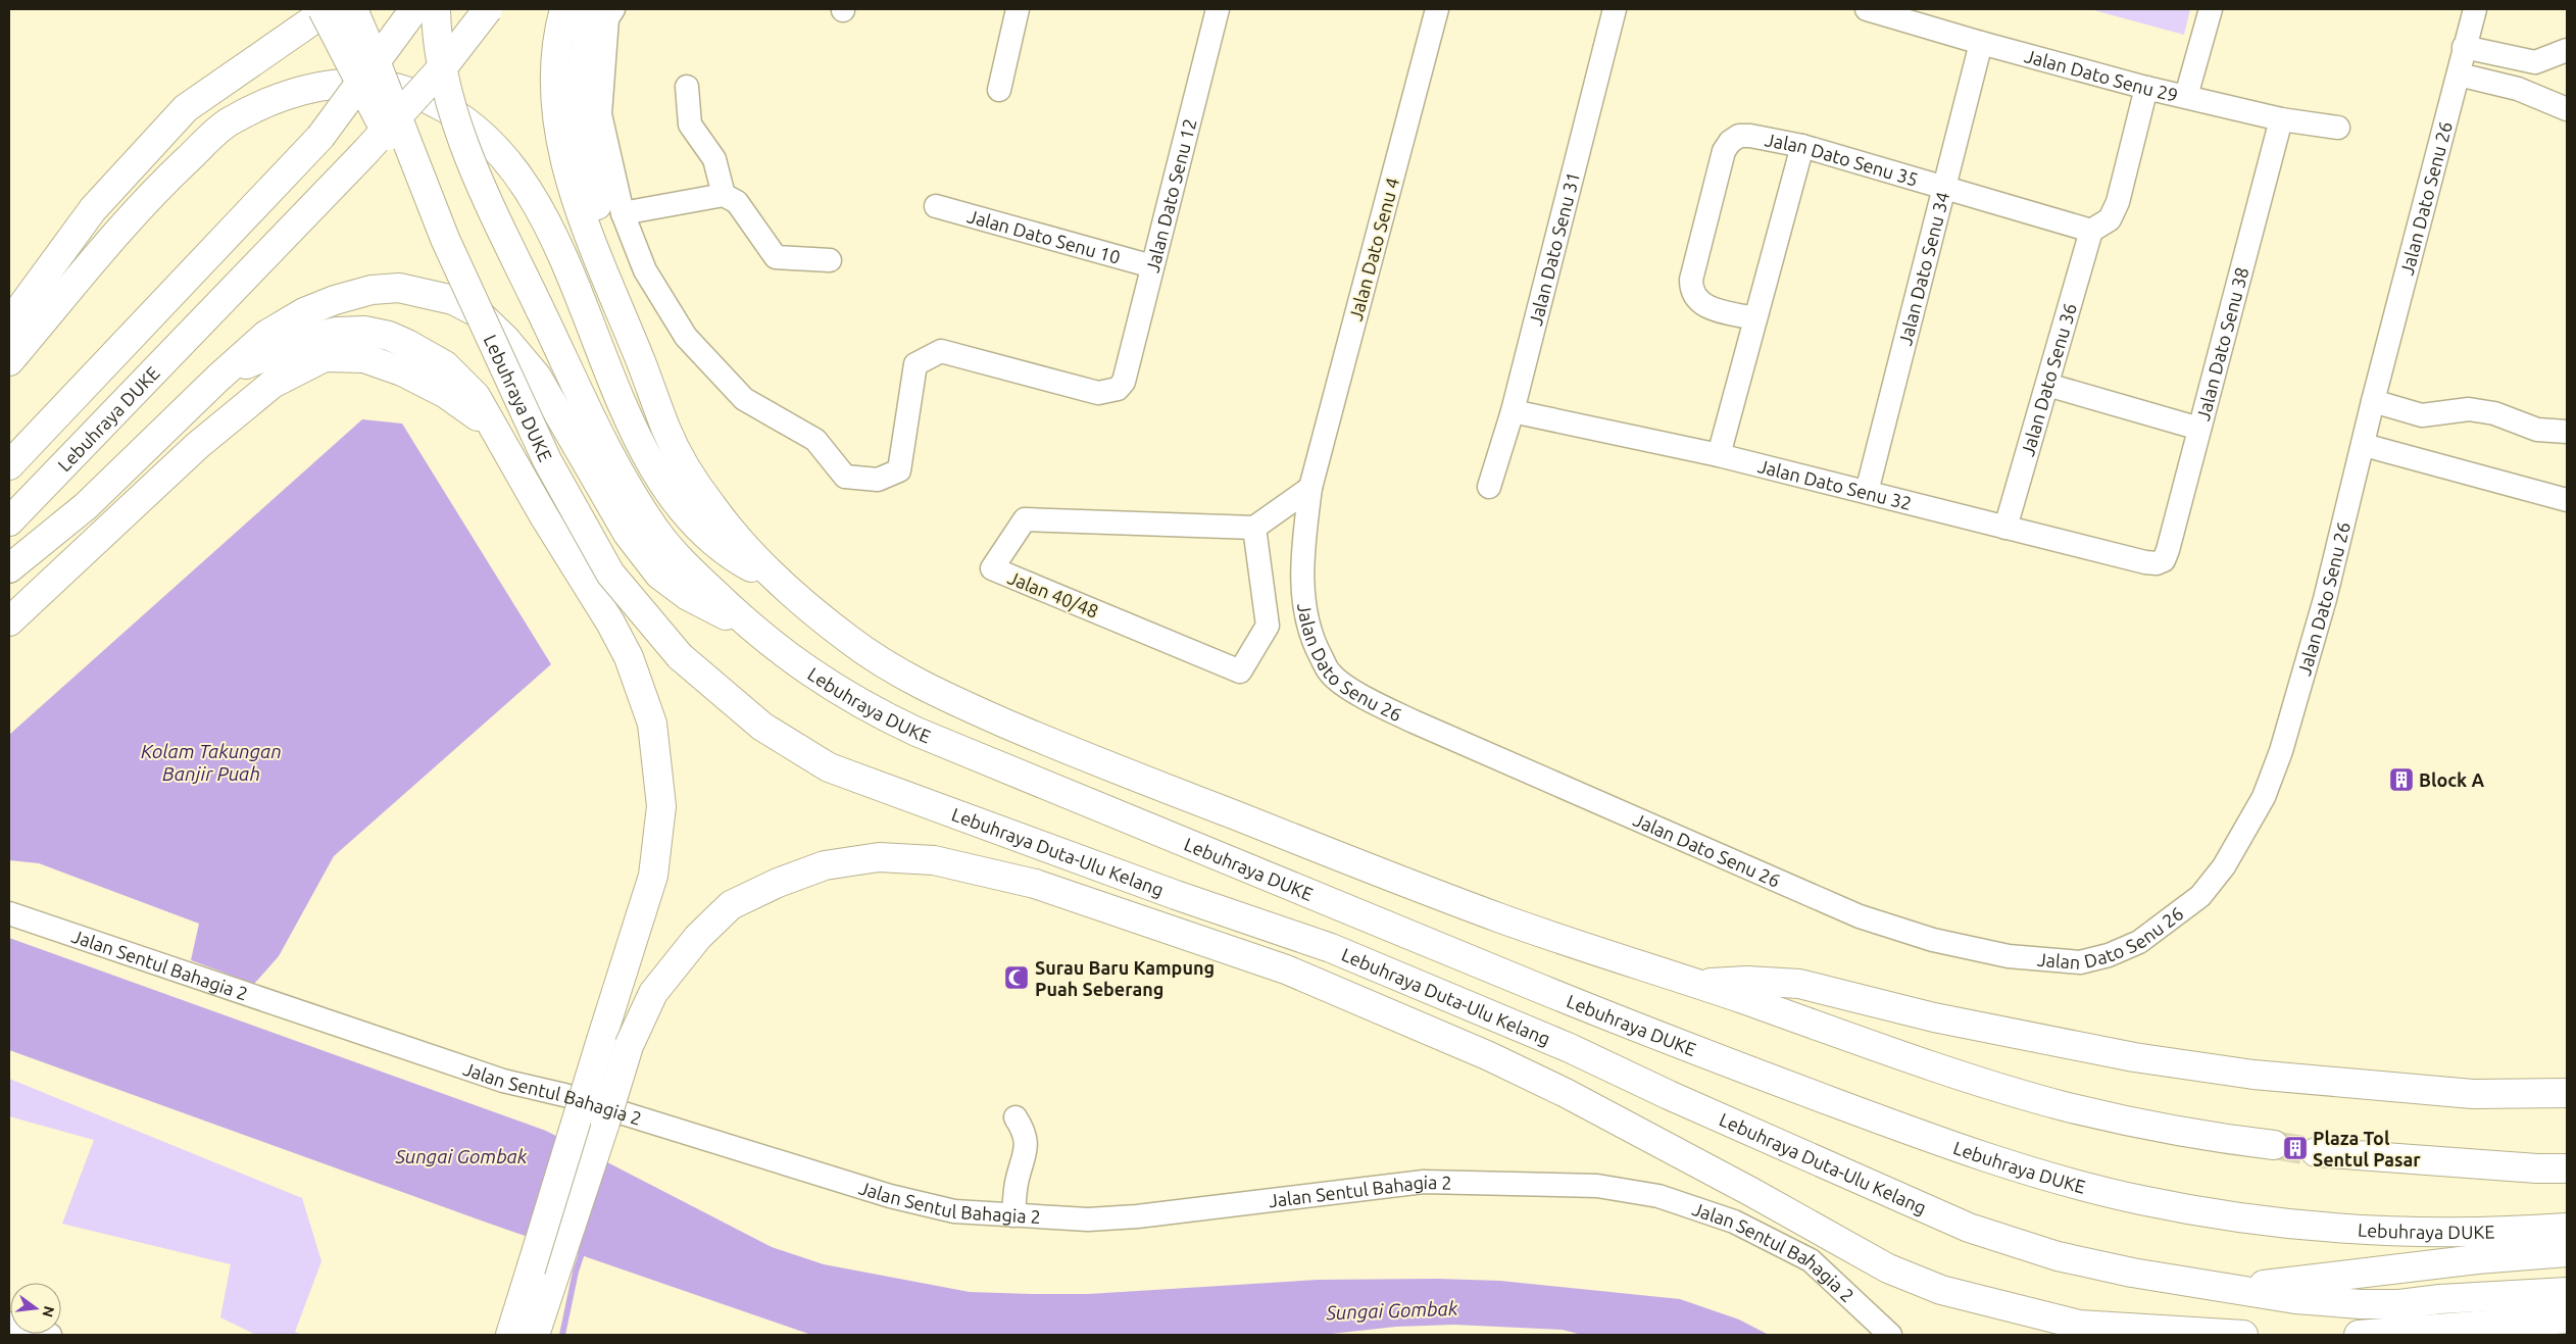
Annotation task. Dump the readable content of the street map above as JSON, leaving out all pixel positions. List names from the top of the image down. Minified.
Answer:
{"streets":{"highway":["Lebuhraya DUKE","Lebuhraya Duta-Ulu Kelang"],"street":["Jalan Dato Senu 29","Jalan Dato Senu 35","Jalan Dato Senu 12","Jalan Dato Senu 26","Jalan Dato Senu 10","Jalan Dato Senu 31","Jalan Dato Senu 4","Jalan Dato Senu 34","Jalan Dato Senu 38","Jalan Dato Senu 36","Jalan Dato Senu 32","Jalan 40/48","Jalan Sentul Bahagia 2"]},"crossings":[["Jalan Dato Senu 29","Jalan Dato Senu 34"],["Jalan Dato Senu 29","Jalan Dato Senu 38"],["Jalan Dato Senu 35","Jalan Dato Senu 34"],["Jalan Dato Senu 12","Jalan Dato Senu 10"],["Jalan Dato Senu 26","Jalan Dato Senu 4"],["Jalan Dato Senu 31","Jalan Dato Senu 32"],["Jalan Dato Senu 34","Jalan Dato Senu 32"],["Jalan Dato Senu 38","Jalan Dato Senu 32"],["Jalan Dato Senu 36","Jalan Dato Senu 32"],["Lebuhraya DUKE","Lebuhraya Duta-Ulu Kelang"]],"water":["Kolam Takungan Banjir Puah","Sungai Gombak"],"places":{"building":["Block A","Plaza Tol Sentul Pasar"],"mosque":["Surau Baru Kampung Puah Seberang"]},"north":"right"}
